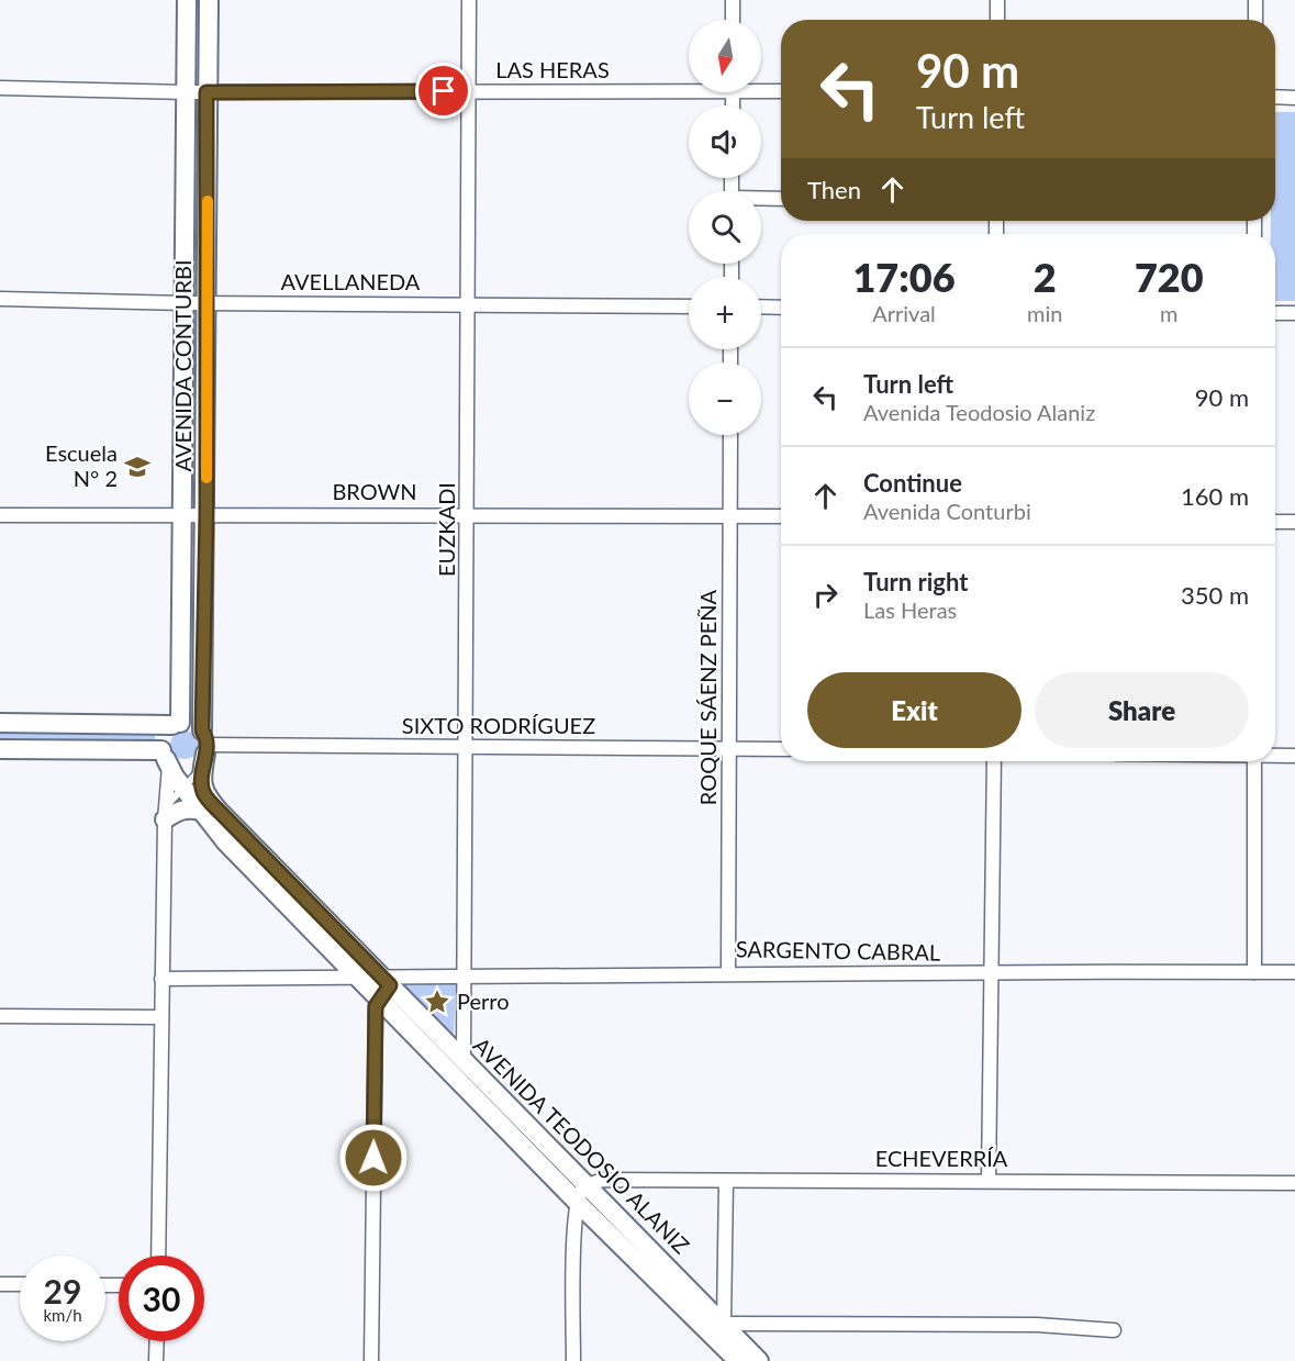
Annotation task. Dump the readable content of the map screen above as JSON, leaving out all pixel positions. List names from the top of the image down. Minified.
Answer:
{"streets":{"main road":["AVENIDA CONTURBI","AVENIDA TEODOSIO ALANIZ"],"street":["LAS HERAS","AVELLANEDA","BROWN","EUZKADI","ROQUE SÁENZ PEÑA","SIXTO RODRÍGUEZ","SARGENTO CABRAL","ECHEVERRÍA"]},"crossings":[["LAS HERAS","AVENIDA CONTURBI"],["LAS HERAS","EUZKADI"],["AVELLANEDA","AVENIDA CONTURBI"],["AVELLANEDA","EUZKADI"],["AVENIDA CONTURBI","BROWN"],["AVENIDA CONTURBI","SIXTO RODRÍGUEZ"],["AVENIDA CONTURBI","AVENIDA TEODOSIO ALANIZ"],["BROWN","EUZKADI"],["BROWN","ROQUE SÁENZ PEÑA"],["EUZKADI","SIXTO RODRÍGUEZ"],["EUZKADI","SARGENTO CABRAL"],["EUZKADI","AVENIDA TEODOSIO ALANIZ"],["ROQUE SÁENZ PEÑA","SIXTO RODRÍGUEZ"],["ROQUE SÁENZ PEÑA","SARGENTO CABRAL"],["SIXTO RODRÍGUEZ","AVENIDA TEODOSIO ALANIZ"],["SARGENTO CABRAL","AVENIDA TEODOSIO ALANIZ"],["AVENIDA TEODOSIO ALANIZ","ECHEVERRÍA"]],"places":{"school or university":["Escuela N° 2"],"place":["Perro"]},"north":"bottom","page":{"map_buttons":["+","−"],"turn":["90 m","Turn left"],"then":"Then","eta":["17:06","Arrival","2","min","720","m"],"list":[{"name":"Turn left","note":"Avenida Teodosio Alaniz","value":"90 m"},{"name":"Continue","note":"Avenida Conturbi","value":"160 m"},{"name":"Turn right","note":"Las Heras","value":"350 m"}],"buttons":["Exit","Share"],"speed":"29 km/h","limit":"30"}}
